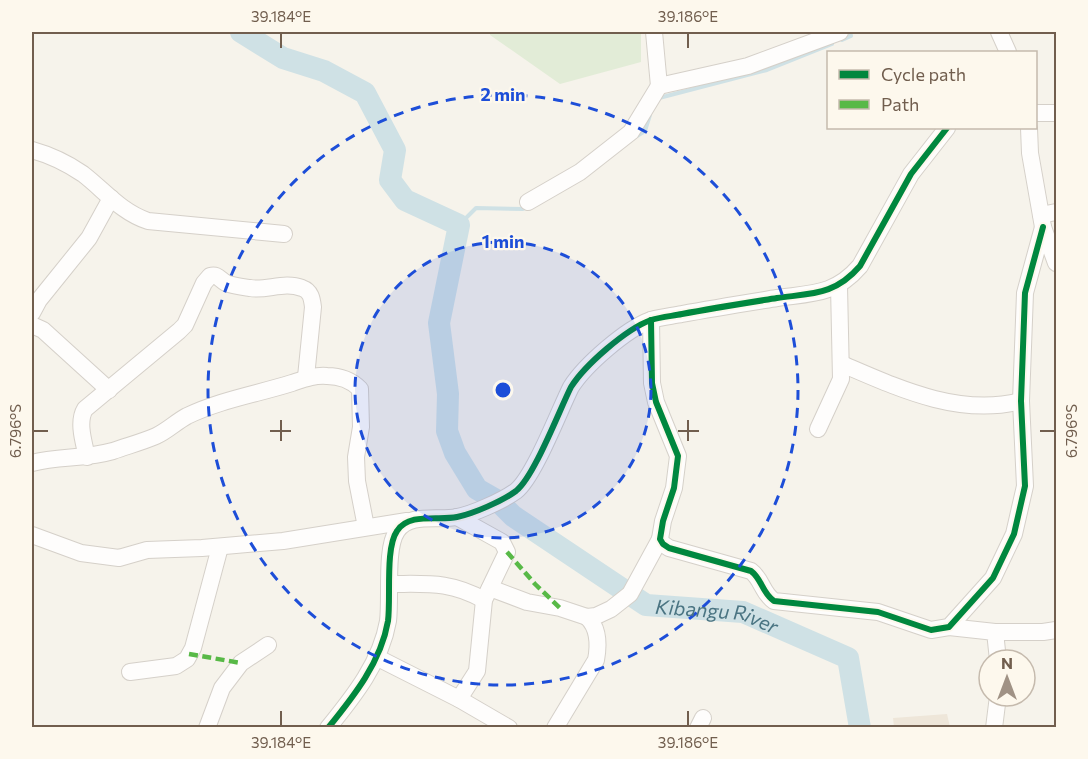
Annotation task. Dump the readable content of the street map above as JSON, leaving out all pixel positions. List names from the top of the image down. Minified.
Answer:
{"water":["Kibangu River"],"legend":["Cycle path","Path"],"north":"top","coordinates":["39.184°E","39.186°E","6.796°S"],"rings":["2 min","1 min"]}
